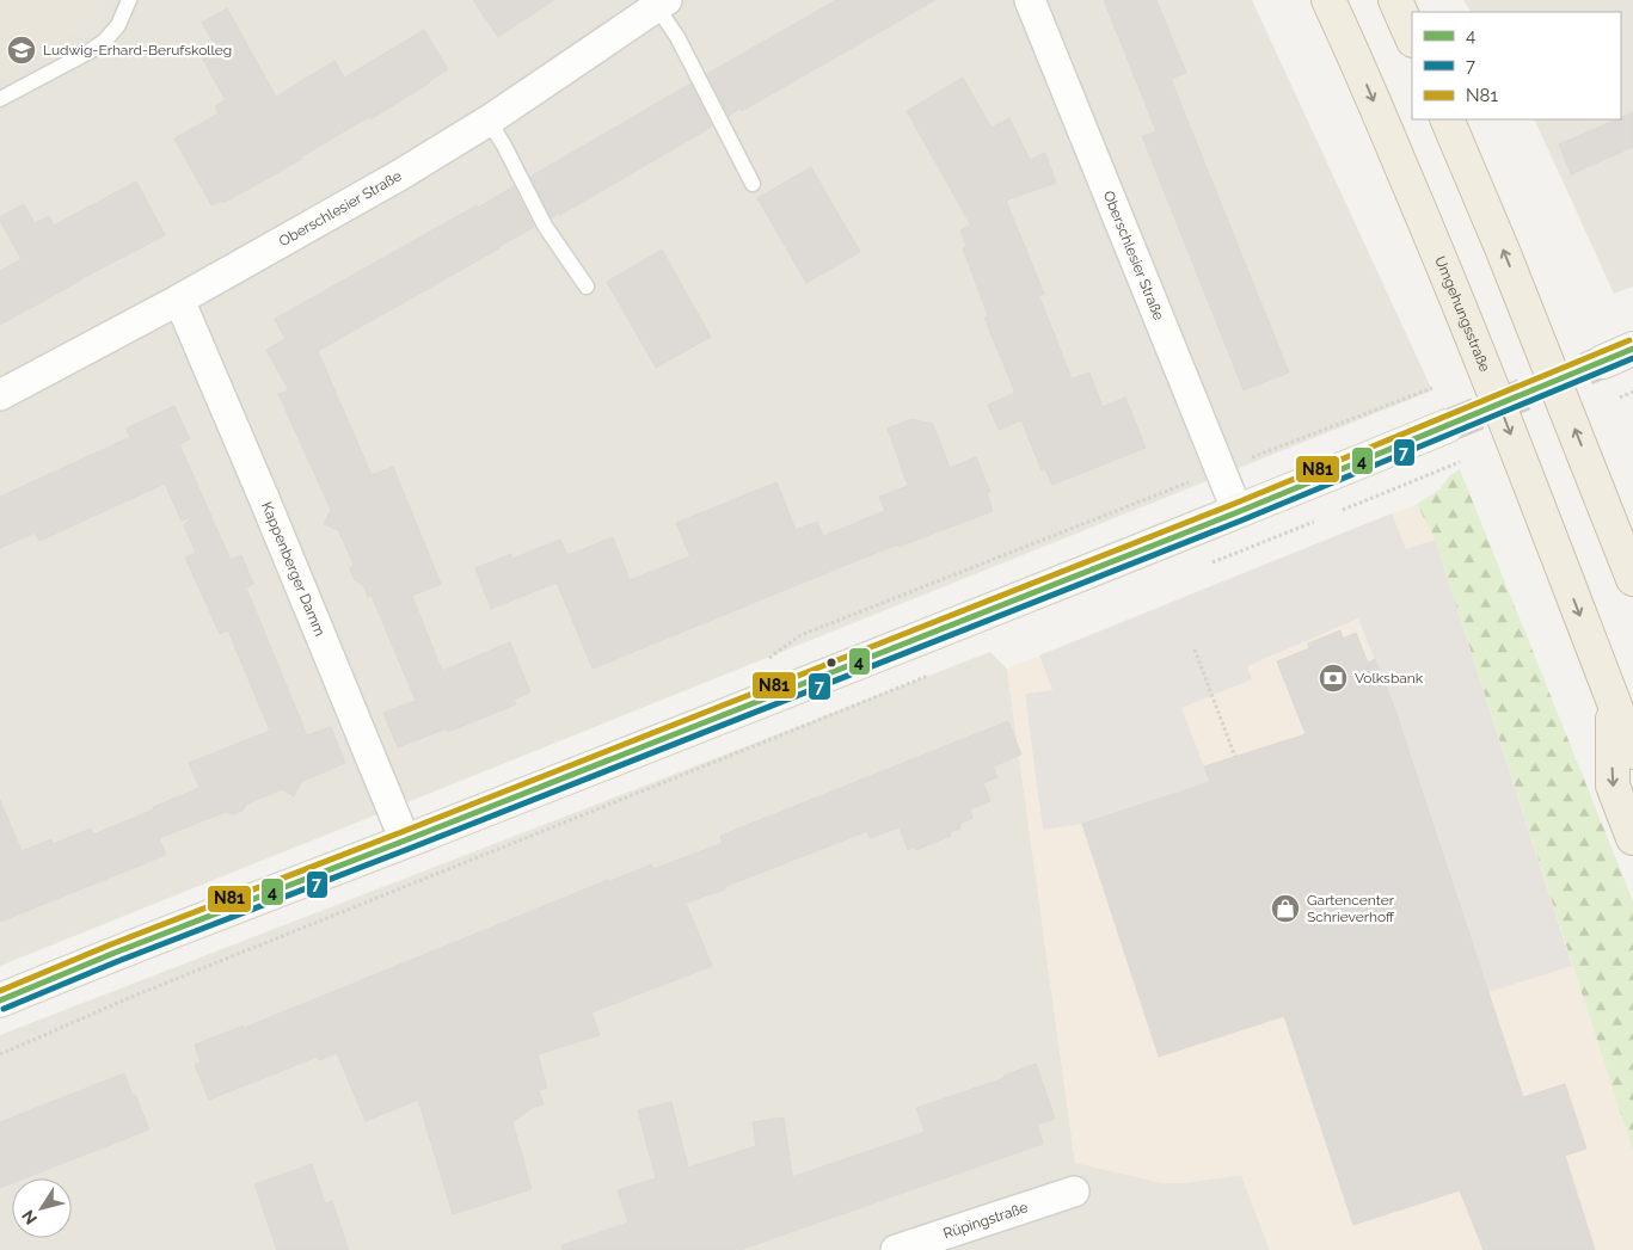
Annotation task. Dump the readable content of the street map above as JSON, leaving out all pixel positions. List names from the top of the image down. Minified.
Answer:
{"streets":{"highway":["Umgehungsstraße"],"street":["Oberschlesier Straße","Kappenberger Damm","Rüpingstraße"]},"crossings":[["Oberschlesier Straße","Kappenberger Damm"]],"places":{"school or university":["Ludwig-Erhard-Berufskolleg"],"bank":["Volksbank"],"shop":["Gartencenter Schrieverhoff"]},"lines":["transit line N81","transit line 4","transit line 7"],"legend":["4","7","N81"],"north":"bottom left"}
